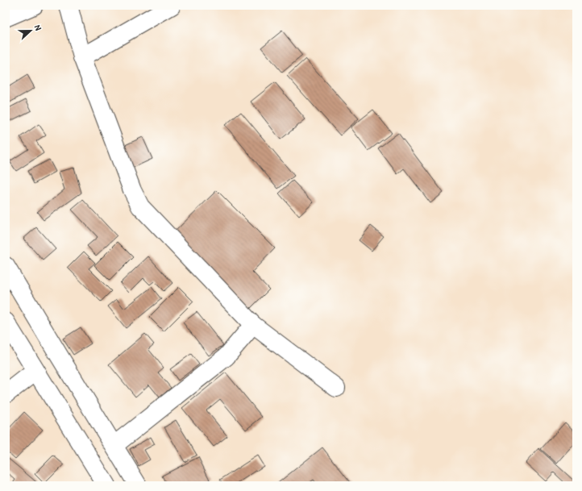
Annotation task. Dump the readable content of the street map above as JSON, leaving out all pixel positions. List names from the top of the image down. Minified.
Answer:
{"north":"right"}
